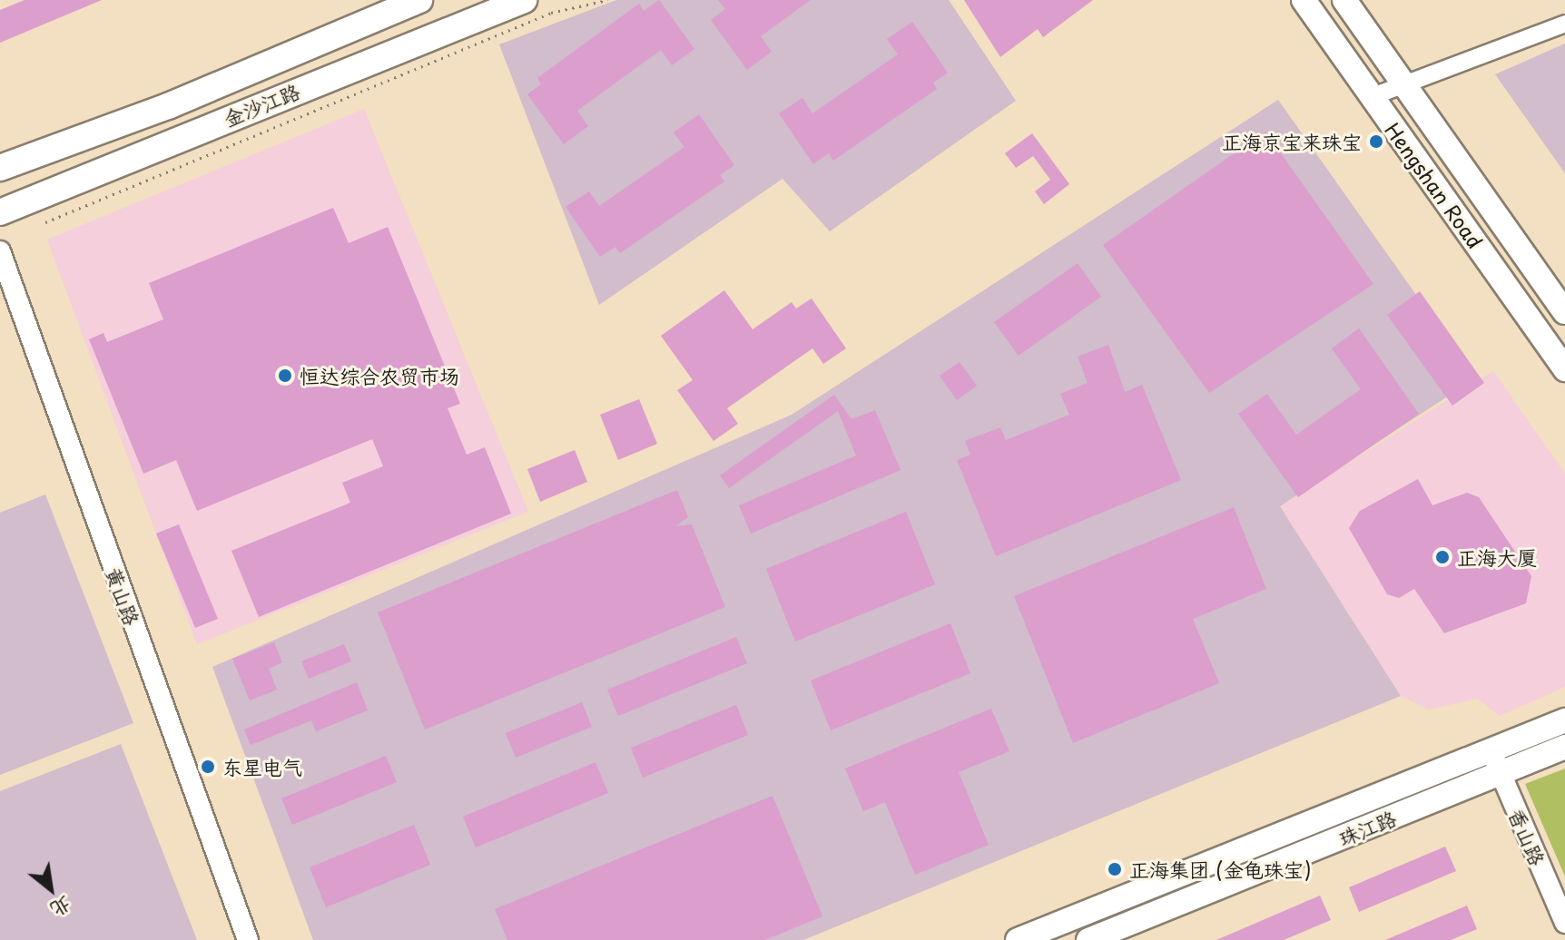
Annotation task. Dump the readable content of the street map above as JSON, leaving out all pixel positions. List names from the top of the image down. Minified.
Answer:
{"streets":{"main road":["金沙江路","Hengshan Road","珠江路"],"street":["黄山路","香山路"]},"crossings":[["珠江路","香山路"]],"places":["正海京宝来珠宝","恒达综合农贸市场","正海大厦","东星电气","正海集团 (金龟珠宝)"],"north":"bottom right"}
